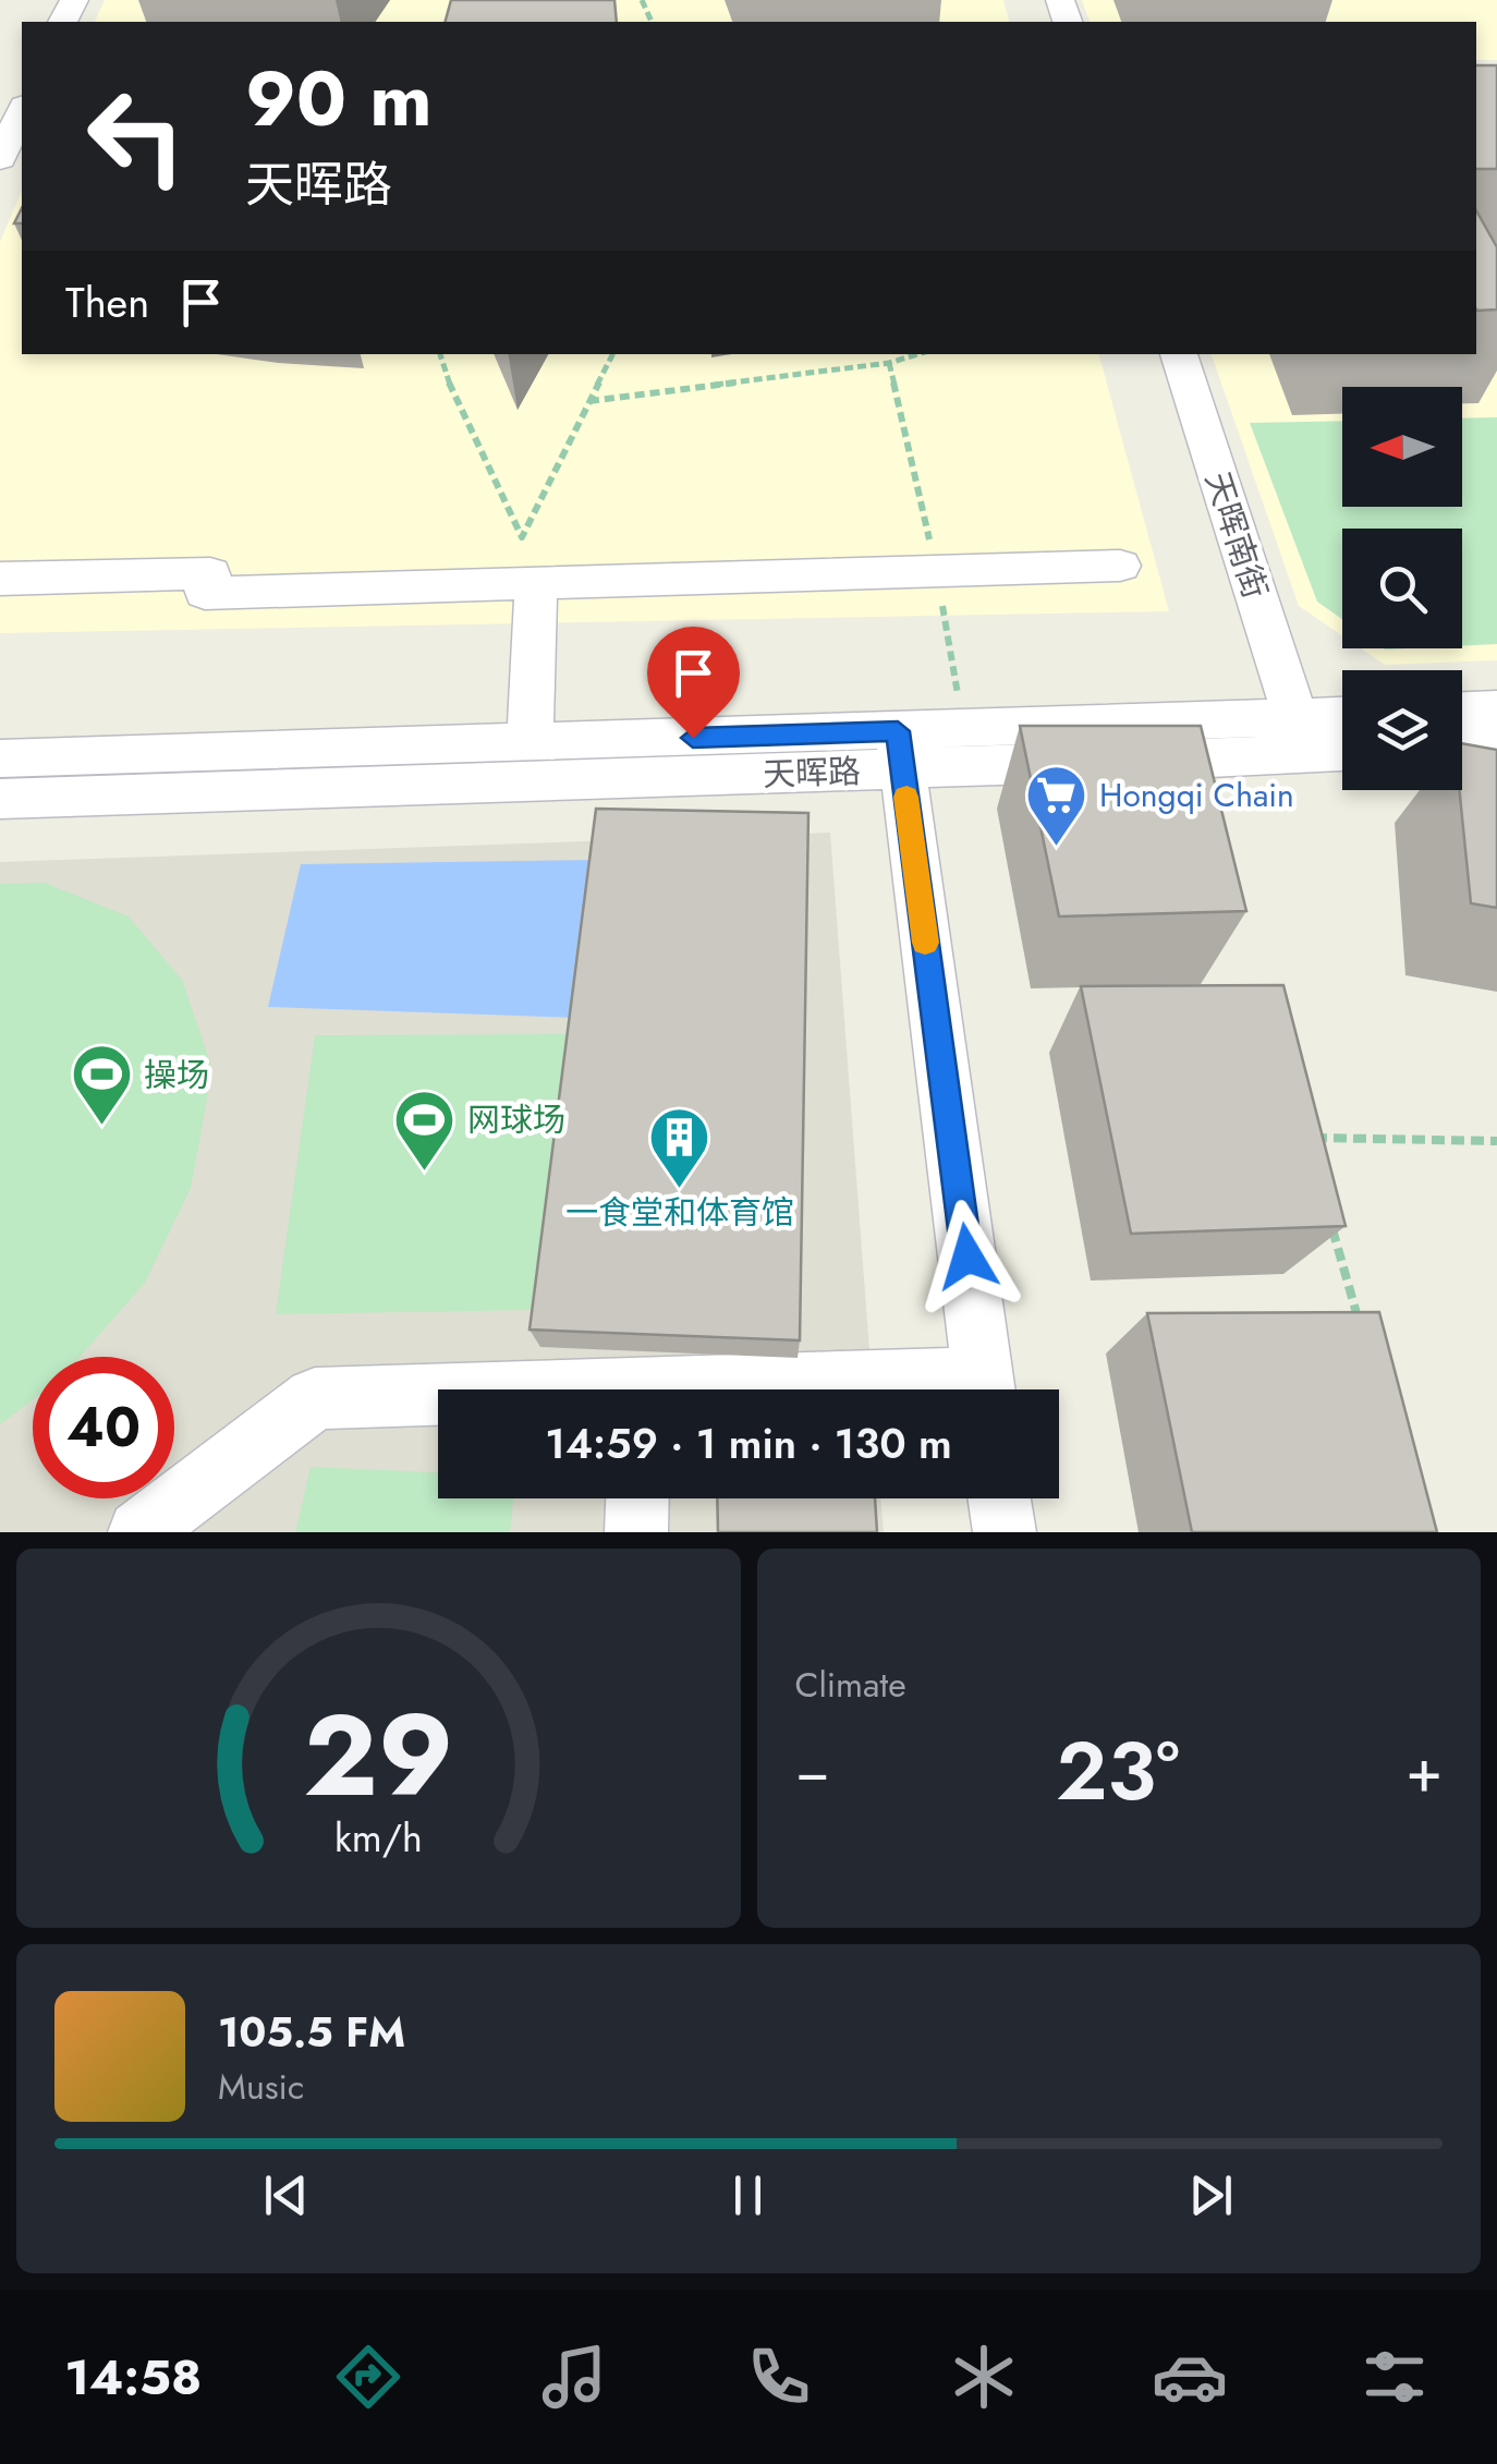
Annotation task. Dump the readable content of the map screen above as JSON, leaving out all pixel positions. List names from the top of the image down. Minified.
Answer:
{"streets":{"street":["天晖南街","天晖路"]},"crossings":[["天晖南街","天晖路"]],"places":{"supermarket":["Hongqi Chain"],"sports":["操场","网球场"],"building":["一食堂和体育馆"]},"north":"left","page":{"turn":["90 m","天晖路"],"then":"Then","limit":"40","trip":"14:59 · 1 min · 130 m","tile":"Climate","heat":["−","23°","+"],"song":["105.5 FM","Music"],"tabs":"14:58","gauge":["29","km/h"]}}
